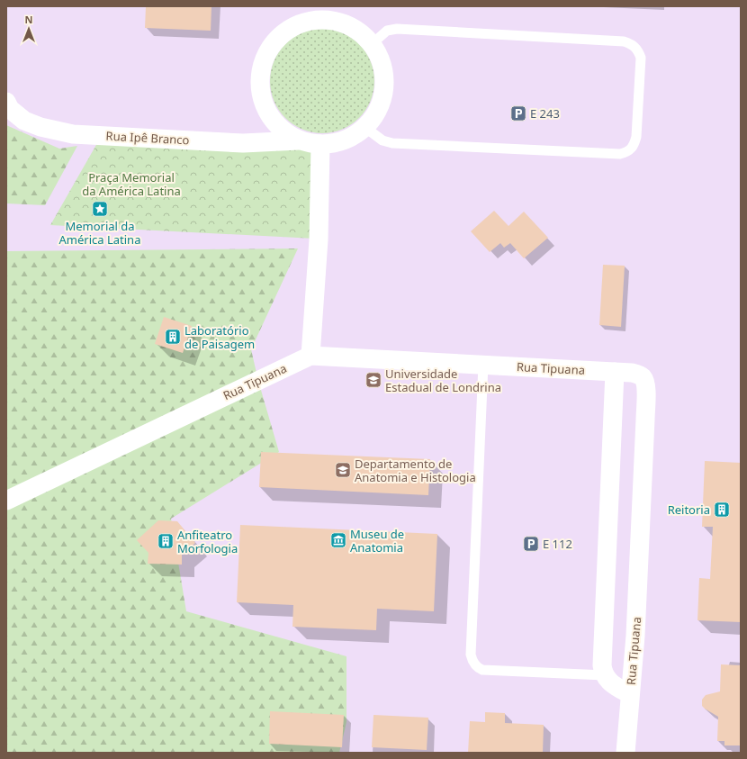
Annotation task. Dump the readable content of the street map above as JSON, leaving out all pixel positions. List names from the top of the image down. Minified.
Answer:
{"streets":{"street":["Rua Ipê Branco","Rua Tipuana"]},"parks":["Praça Memorial da América Latina"],"places":{"parking":["E 243","E 112"],"place":["Memorial da América Latina"],"building":["Laboratório de Paisagem","Reitoria","Anfiteatro Morfologia"],"school or university":["Universidade Estadual de Londrina","Departamento de Anatomia e Histologia"],"museum":["Museu de Anatomia"]},"north":"top"}
